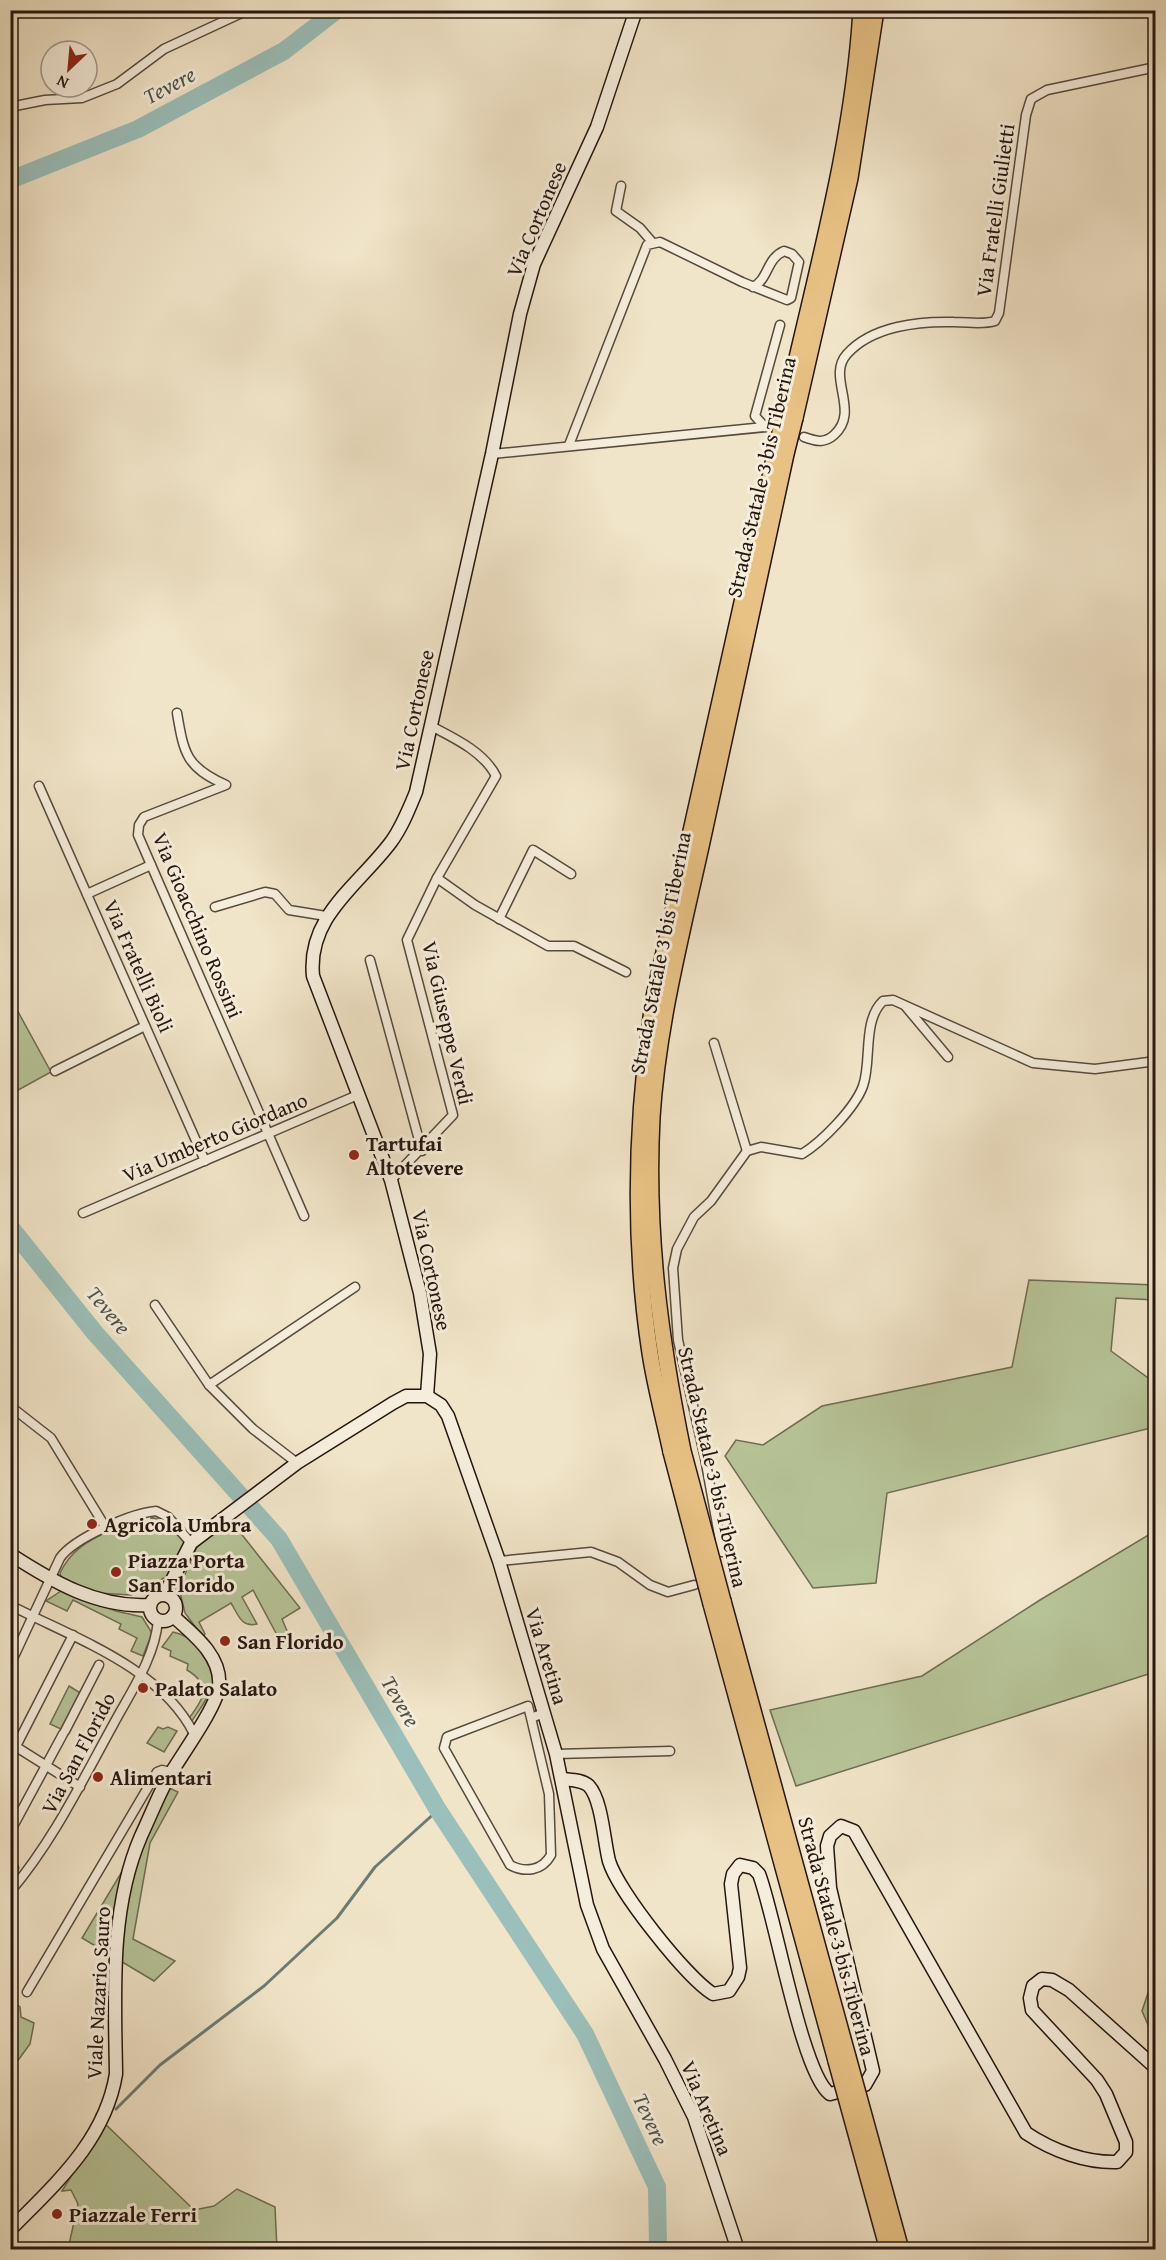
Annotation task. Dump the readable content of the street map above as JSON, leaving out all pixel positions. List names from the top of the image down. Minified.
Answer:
{"streets":{"highway":["Strada Statale 3 bis Tiberina"],"street":["Via Fratelli Giulietti","Via Cortonese","Via Gioacchino Rossini","Via Fratelli Bioli","Via Giuseppe Verdi","Via Umberto Giordano","Via Aretina","Via San Florido","Viale Nazario Sauro"]},"crossings":[["Via Cortonese","Via Giuseppe Verdi"],["Via Cortonese","Via Umberto Giordano"],["Via Cortonese","Via Aretina"],["Via Gioacchino Rossini","Via Umberto Giordano"],["Via Fratelli Bioli","Via Umberto Giordano"],["Via San Florido","Viale Nazario Sauro"]],"water":["Tevere"],"places":["Tartufai Altotevere","Agricola Umbra","Piazza Porta San Florido","San Florido","Palato Salato","Alimentari","Piazzale Ferri"],"north":"bottom left"}
